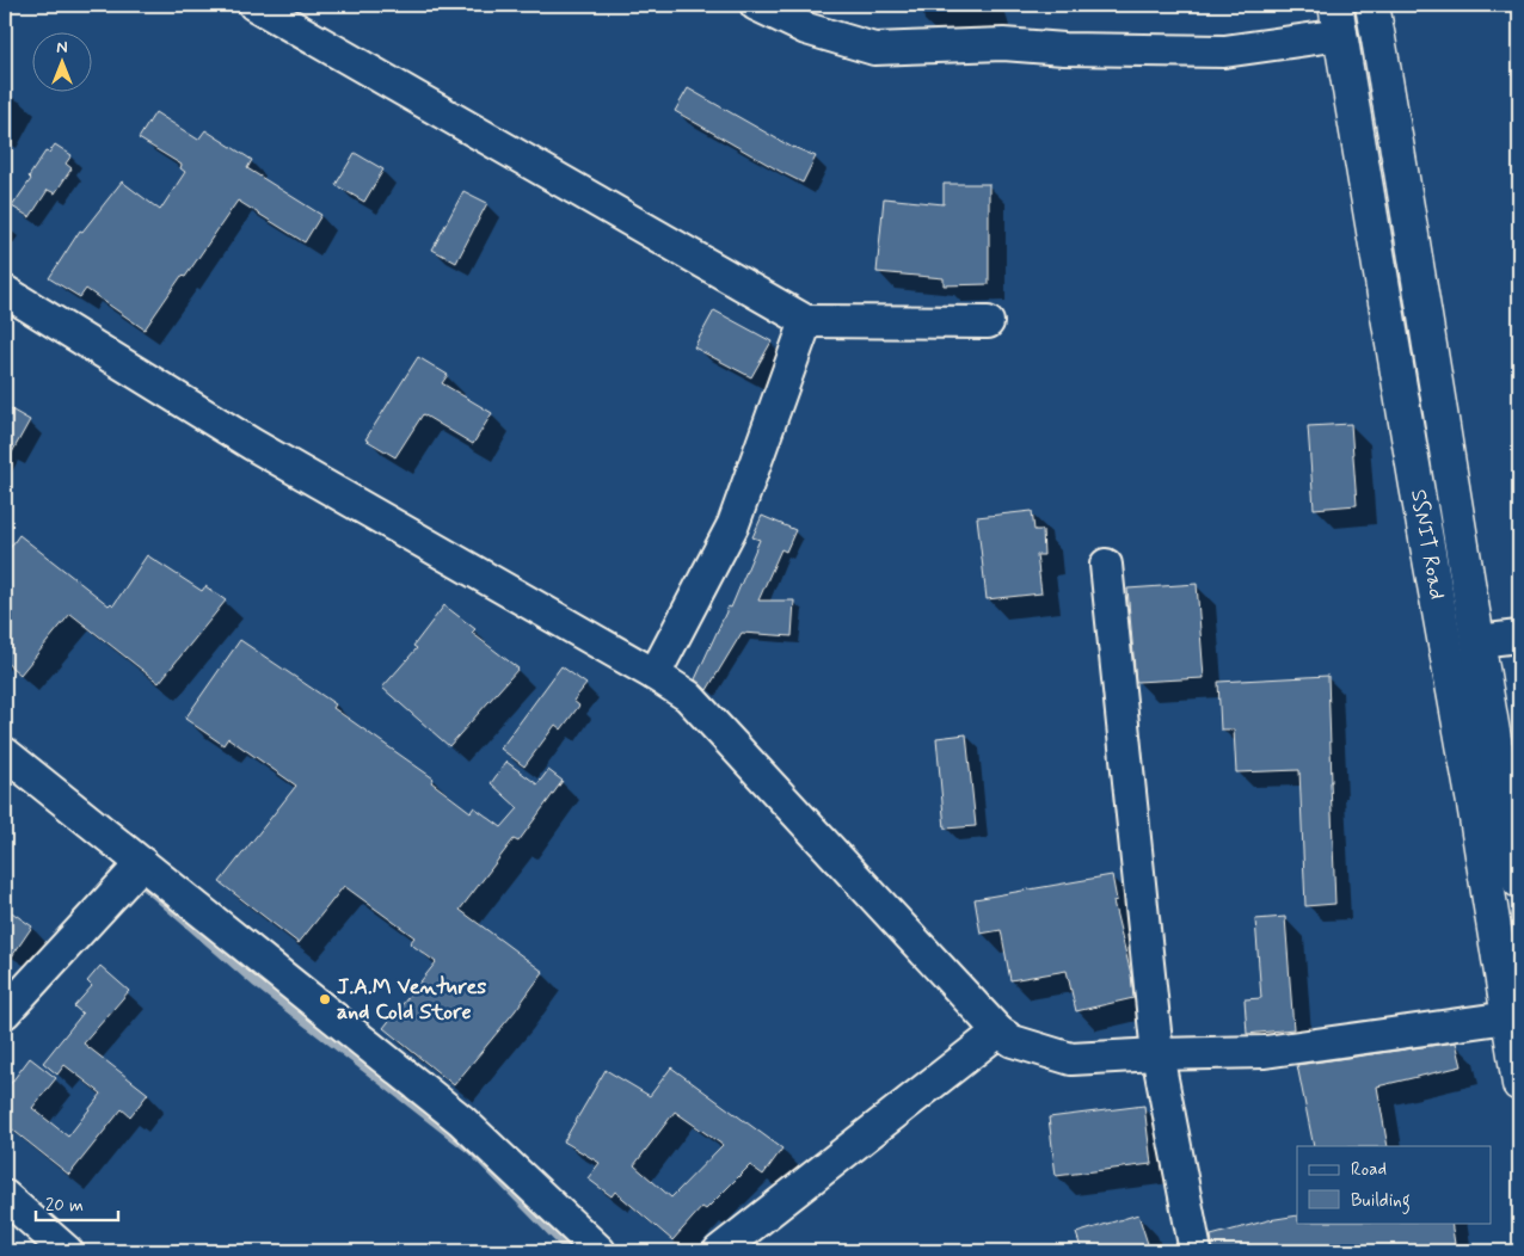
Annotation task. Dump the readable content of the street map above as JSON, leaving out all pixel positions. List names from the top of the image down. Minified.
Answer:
{"streets":{"street":["SSNIT Road"]},"places":["J.A.M Ventures and Cold Store"],"legend":["Road","Building"],"scale_bar":"20 m","north":"top"}
